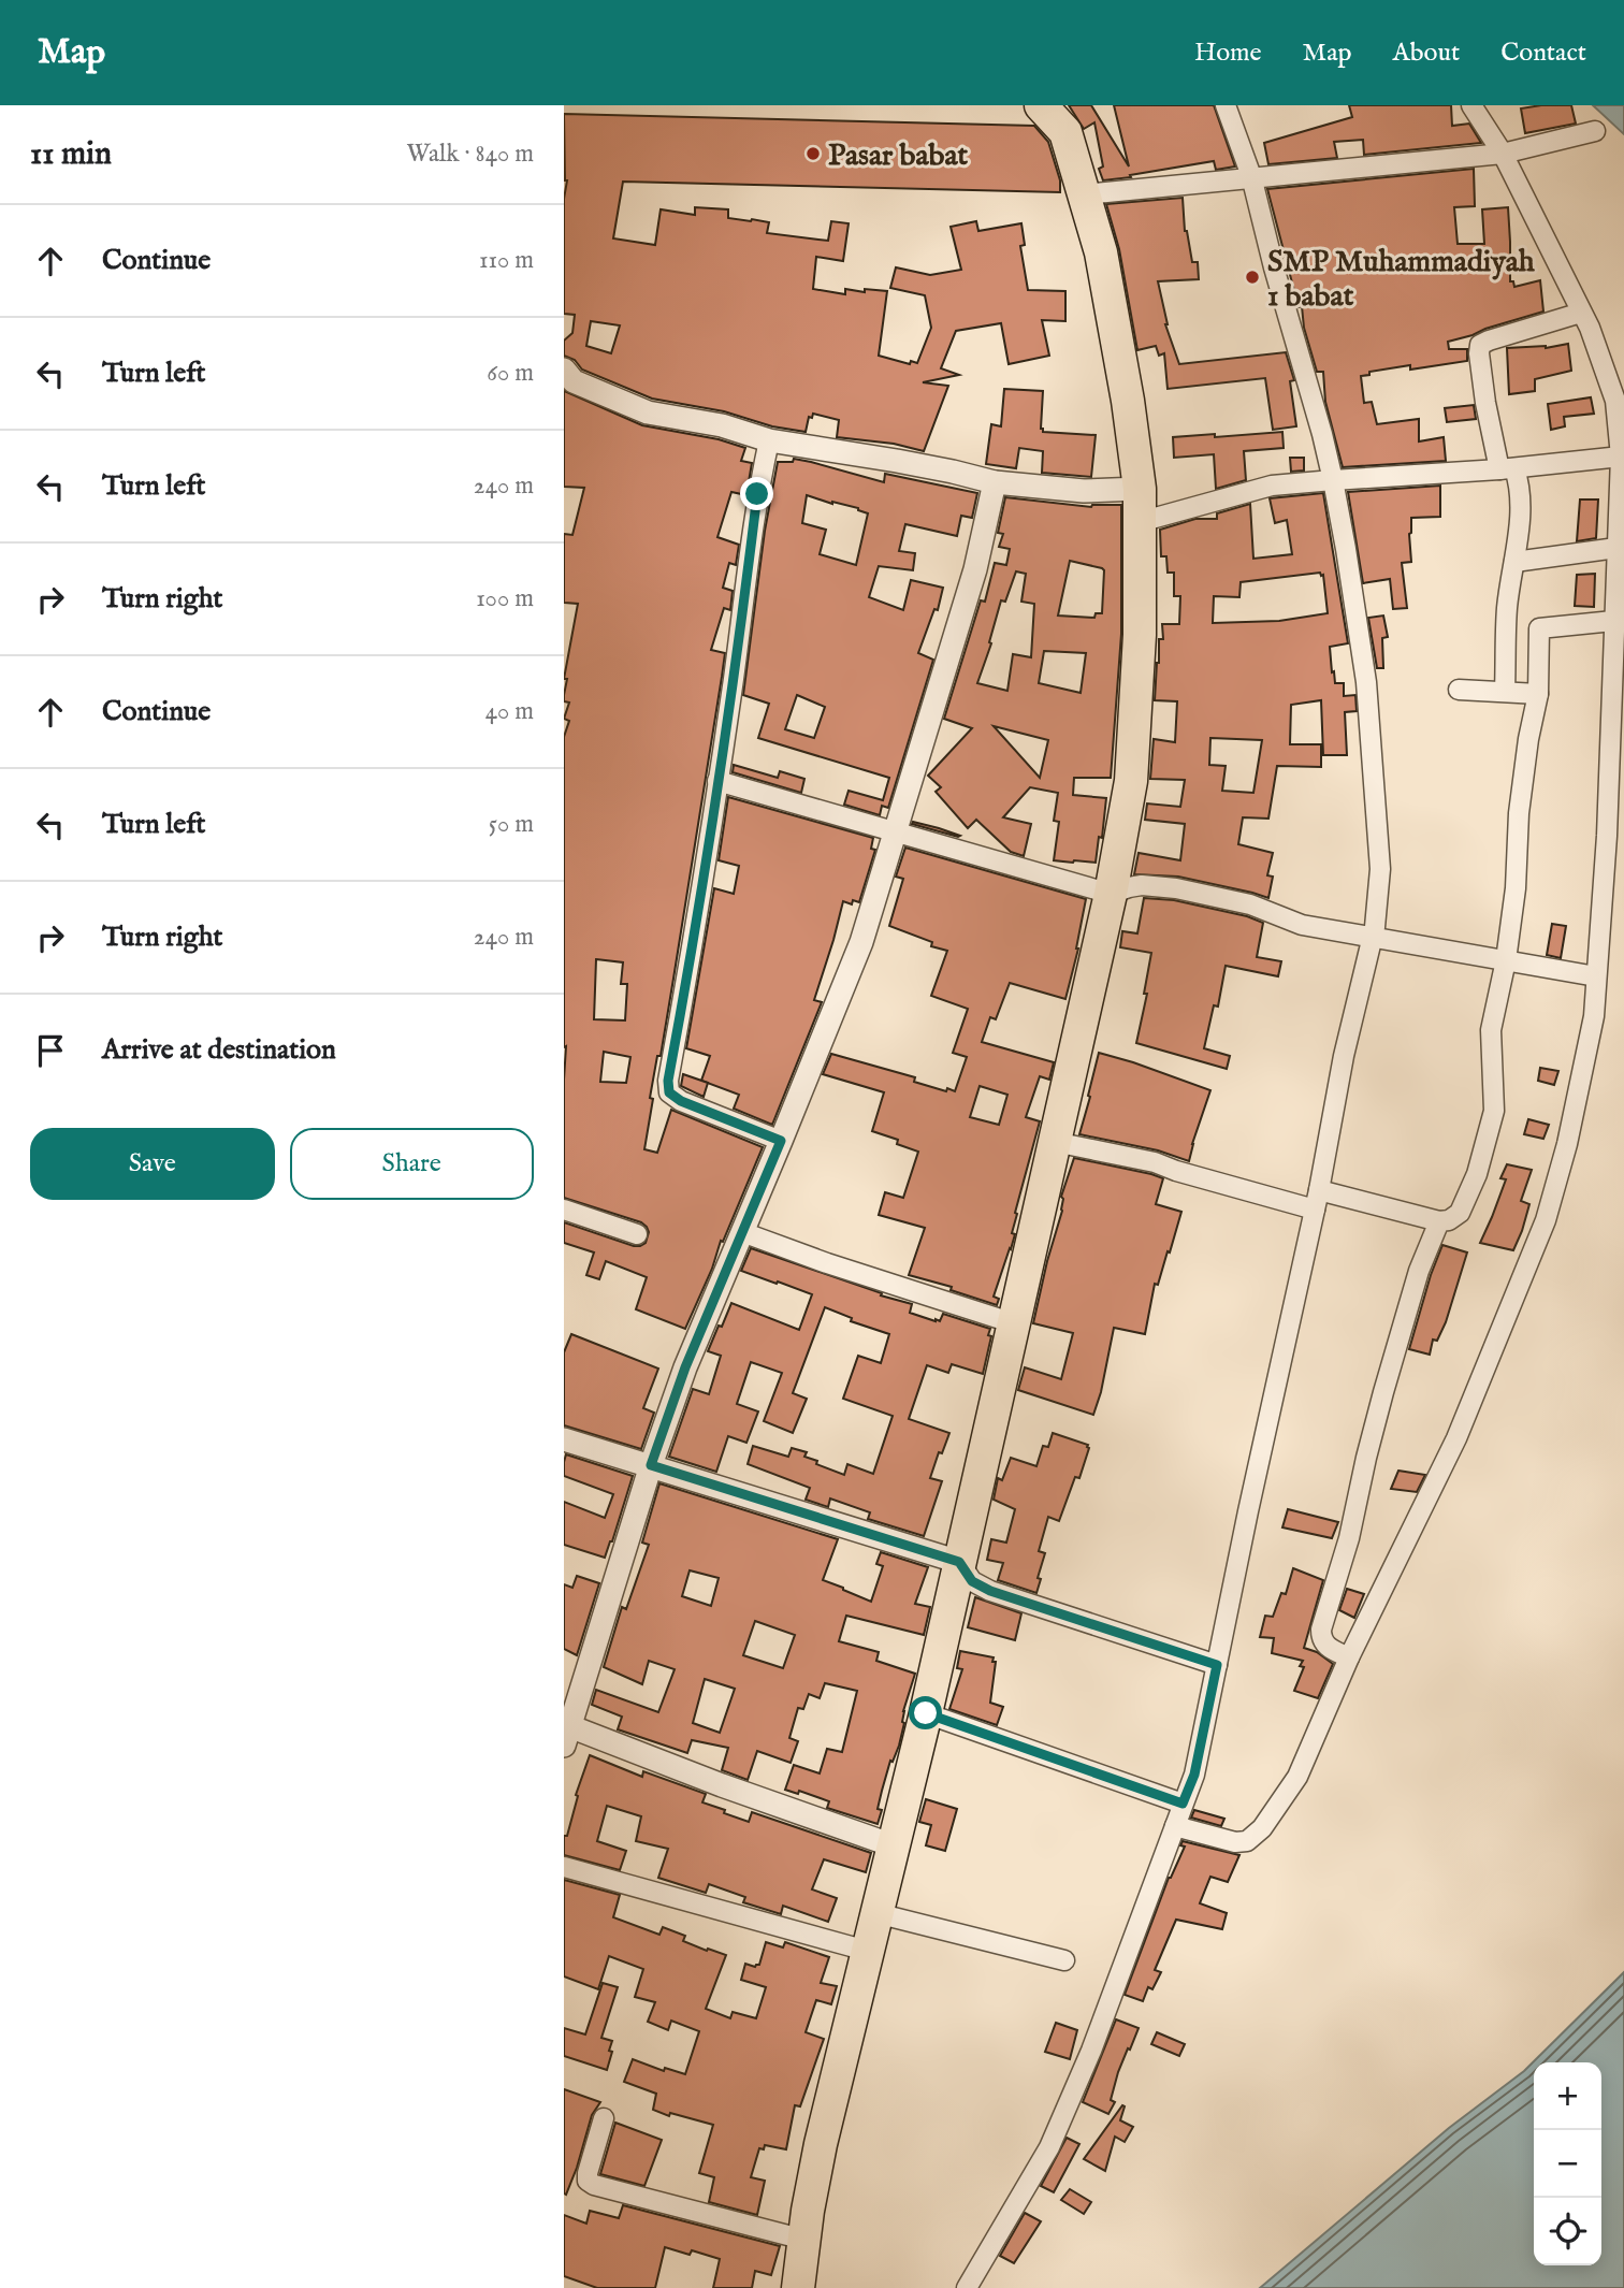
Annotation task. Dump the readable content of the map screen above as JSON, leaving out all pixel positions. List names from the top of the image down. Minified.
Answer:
{"places":["Pasar babat","SMP Muhammadiyah 1 babat"],"page":{"header":"Map","nav":["Home","Map","About","Contact"],"heading":["11 min","Walk · 840 m"],"list":[["Continue","110 m"],["Turn left","60 m"],["Turn left","240 m"],["Turn right","100 m"],["Continue","40 m"],["Turn left","50 m"],["Turn right","240 m"],"Arrive at destination"],"buttons":["Save","Share"],"map_buttons":["+","−"]}}
